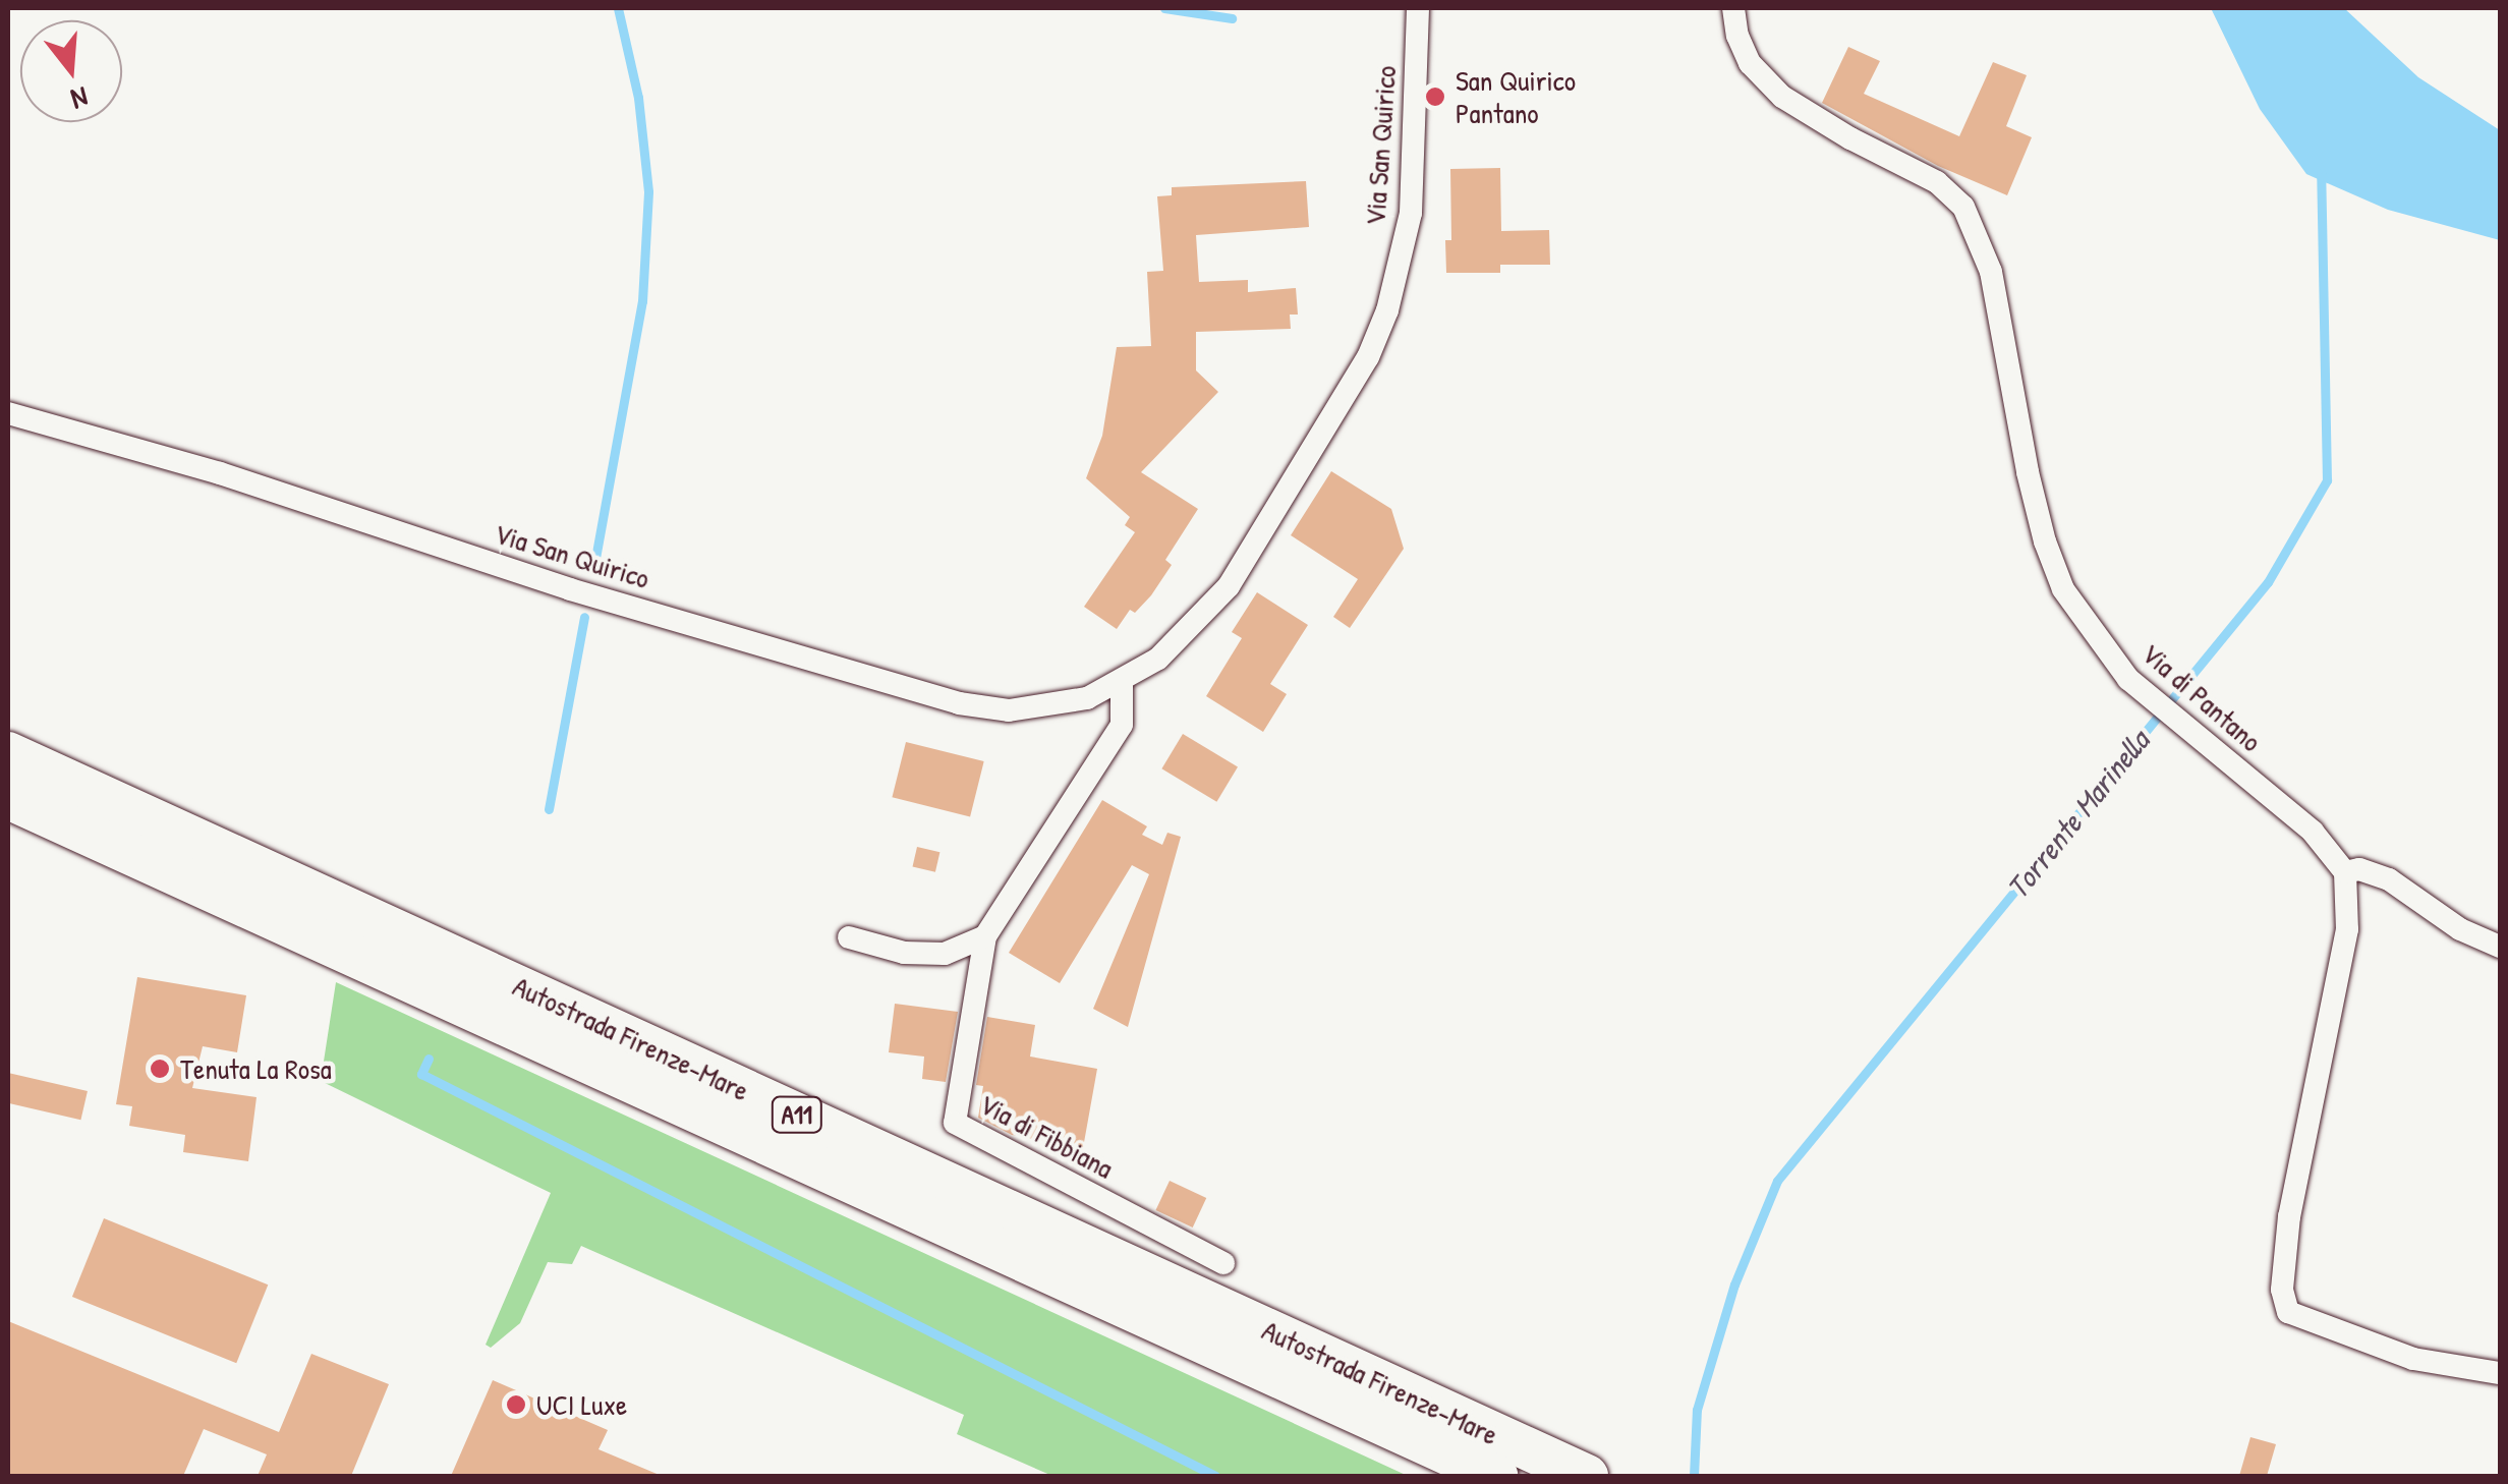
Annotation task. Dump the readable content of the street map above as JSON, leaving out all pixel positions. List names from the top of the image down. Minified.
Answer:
{"streets":{"highway":["Autostrada Firenze-Mare","A11"],"street":["Via San Quirico","Via di Pantano","Via di Fibbiana"]},"water":["Torrente Marinella"],"places":["San Quirico Pantano","Tenuta La Rosa","UCI Luxe"],"north":"bottom"}
